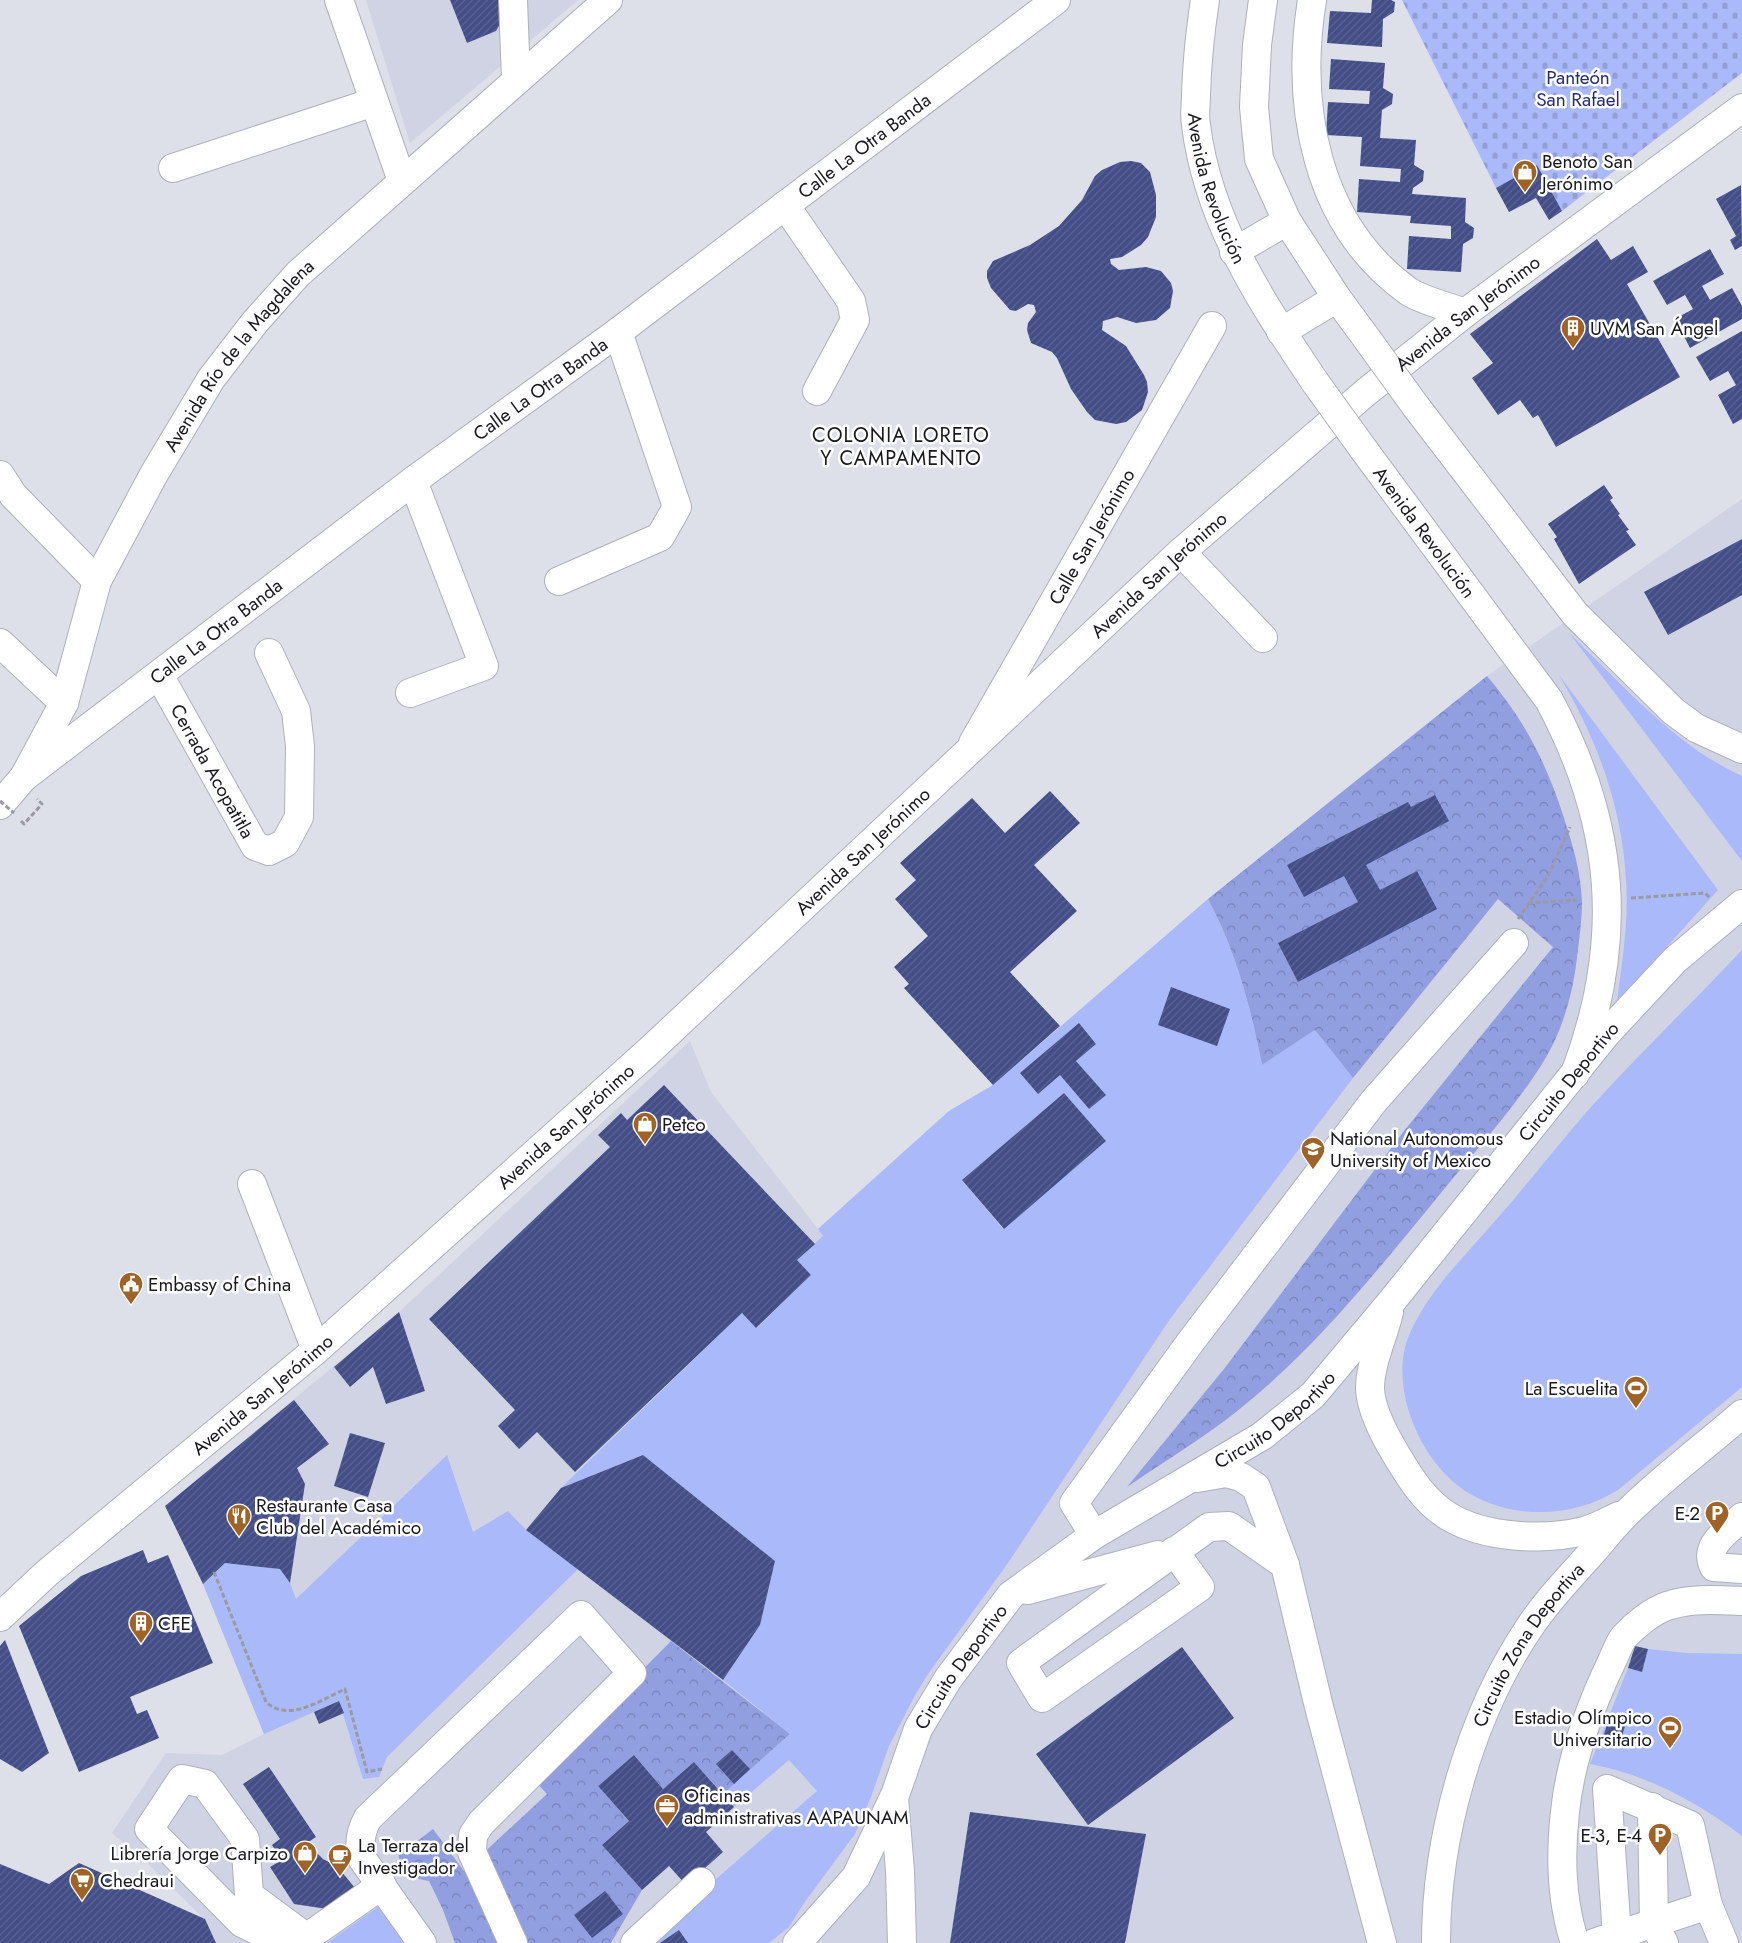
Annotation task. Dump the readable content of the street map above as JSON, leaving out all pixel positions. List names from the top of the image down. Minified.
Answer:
{"streets":{"street":["Calle La Otra Banda","Avenida Revolución","Avenida San Jerónimo","Avenida Río de la Magdalena","Calle San Jerónimo","Cerrada Acopatitla","Circuito Deportivo","Circuito Zona Deportiva"]},"crossings":[["Calle La Otra Banda","Avenida Río de la Magdalena"],["Calle La Otra Banda","Cerrada Acopatitla"],["Avenida Revolución","Circuito Deportivo"],["Avenida San Jerónimo","Calle San Jerónimo"]],"districts":["COLONIA LORETO Y CAMPAMENTO"],"parks":["Panteón San Rafael"],"places":{"shop":["Benoto San Jerónimo","Petco","Librería Jorge Carpizo"],"building":["UVM San Ángel","CFE"],"school or university":["National Autonomous University of Mexico"],"public building":["Embassy of China"],"sports":["La Escuelita","Estadio Olímpico Universitario"],"parking":["E-2","E-3, E-4"],"restaurant":["Restaurante Casa Club del Académico"],"office":["Oficinas administrativas AAPAUNAM"],"cafe":["La Terraza del Investigador"],"supermarket":["Chedraui"]}}
